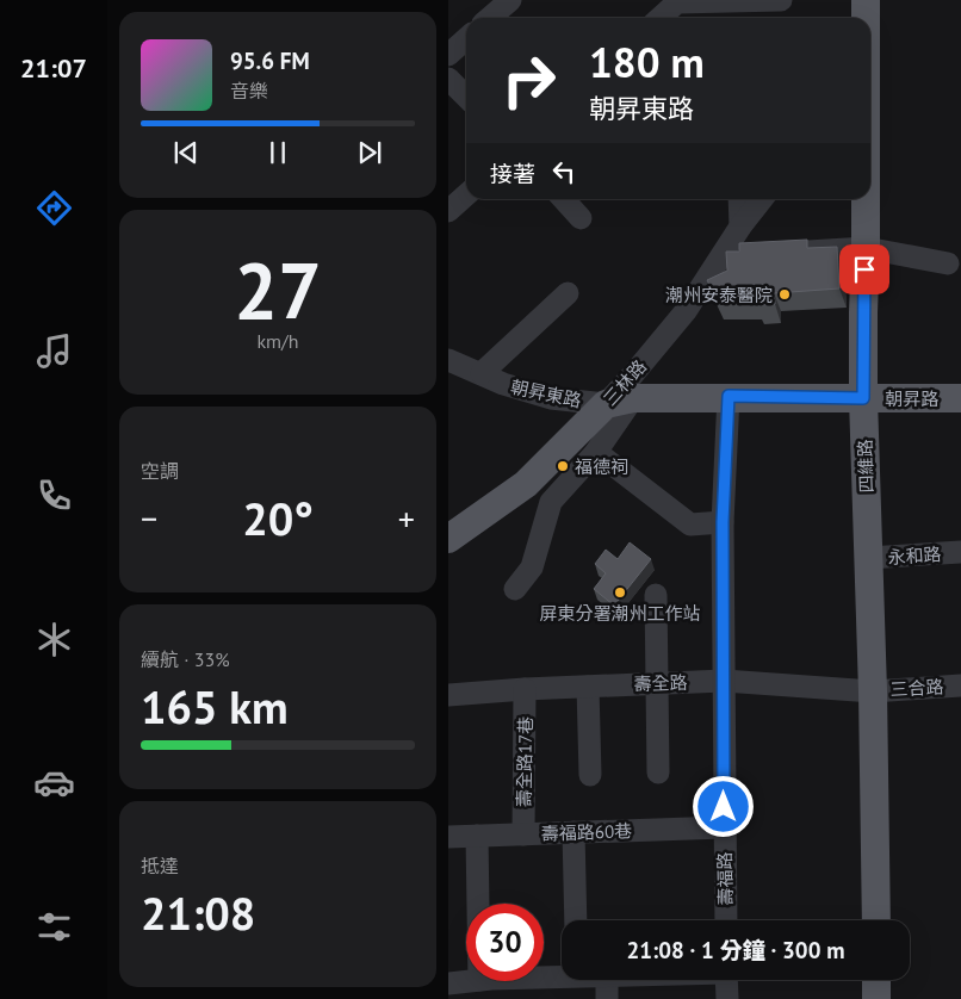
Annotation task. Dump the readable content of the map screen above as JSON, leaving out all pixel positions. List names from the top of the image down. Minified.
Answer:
{"streets":{"main road":["三林路","朝昇東路","朝昇路","四維路"],"street":["永和路","壽全路","三合路","壽全路17巷","壽福路60巷","壽福路"]},"crossings":[["三林路","朝昇東路"],["朝昇東路","朝昇路"],["朝昇東路","四維路"],["朝昇東路","壽福路"],["朝昇路","四維路"],["四維路","永和路"],["四維路","壽全路"],["四維路","三合路"],["壽全路","三合路"],["壽全路","壽全路17巷"],["壽全路","壽福路"],["壽全路17巷","壽福路60巷"],["壽福路60巷","壽福路"]],"places":["潮州安泰醫院","福德祠","屏東分署潮州工作站"],"page":{"tabs":"21:07","turn":["180 m","朝昇東路"],"song":["95.6 FM","音樂"],"then":"接著","tile":[["27","km/h"],"空調",["續航 · 33%","165 km"],["抵達","21:08"]],"heat":["−","20°","+"],"limit":"30","trip":"21:08 · 1 分鐘 · 300 m"}}
